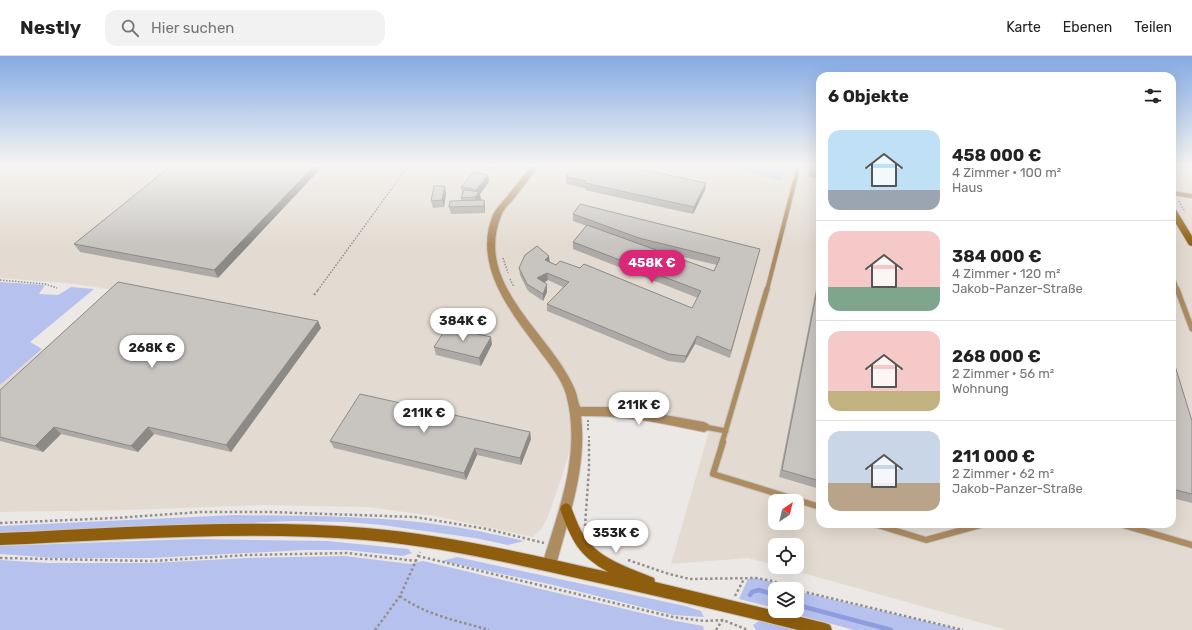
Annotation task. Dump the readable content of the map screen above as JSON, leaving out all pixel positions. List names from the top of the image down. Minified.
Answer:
{"north":"top right","page":{"header":"Nestly","search":"Hier suchen","nav":["Karte","Ebenen","Teilen"],"heading":"6 Objekte","list":[{"name":"458 000 €","note":"4 Zimmer · 100 m² · Haus"},{"name":"384 000 €","note":"4 Zimmer · 120 m² · Jakob-Panzer-Straße"},{"name":"268 000 €","note":"2 Zimmer · 56 m² · Wohnung"},{"name":"211 000 €","note":"2 Zimmer · 62 m² · Jakob-Panzer-Straße"}],"price":["458K €","384K €","268K €","211K €","211K €","353K €"]}}
